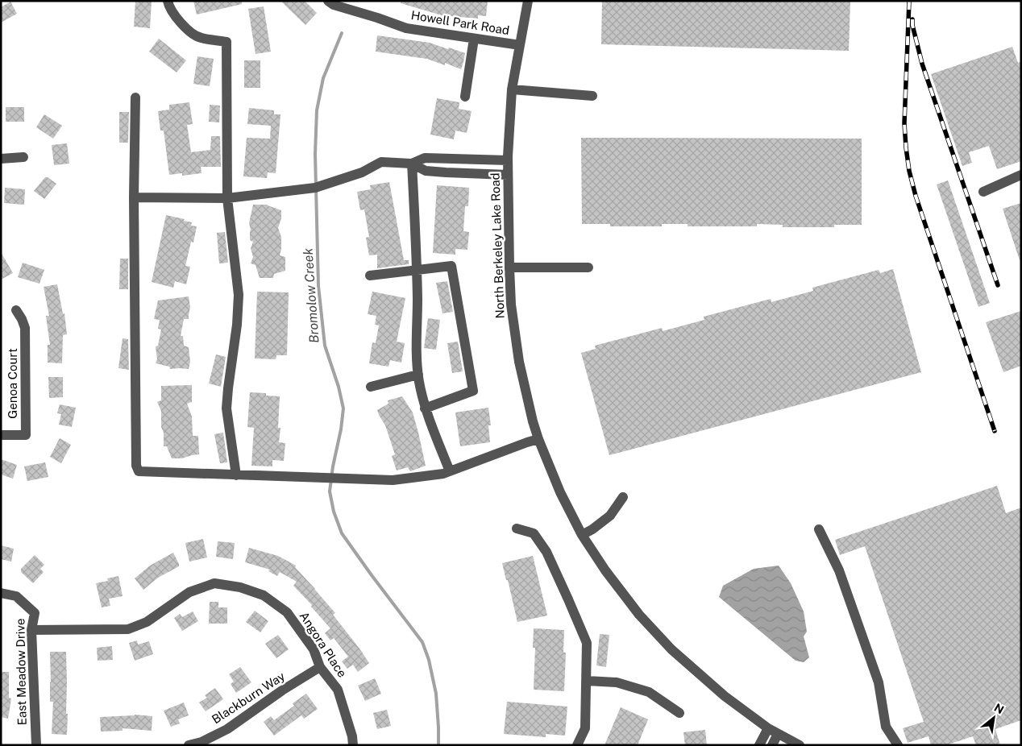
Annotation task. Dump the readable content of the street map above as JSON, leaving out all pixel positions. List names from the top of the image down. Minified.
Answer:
{"streets":{"street":["Howell Park Road","North Berkeley Lake Road","Genoa Court","Angora Place","East Meadow Drive","Blackburn Way"]},"crossings":[["Howell Park Road","North Berkeley Lake Road"],["Angora Place","East Meadow Drive"],["Angora Place","Blackburn Way"]],"water":["Bromolow Creek"],"north":"top right"}
